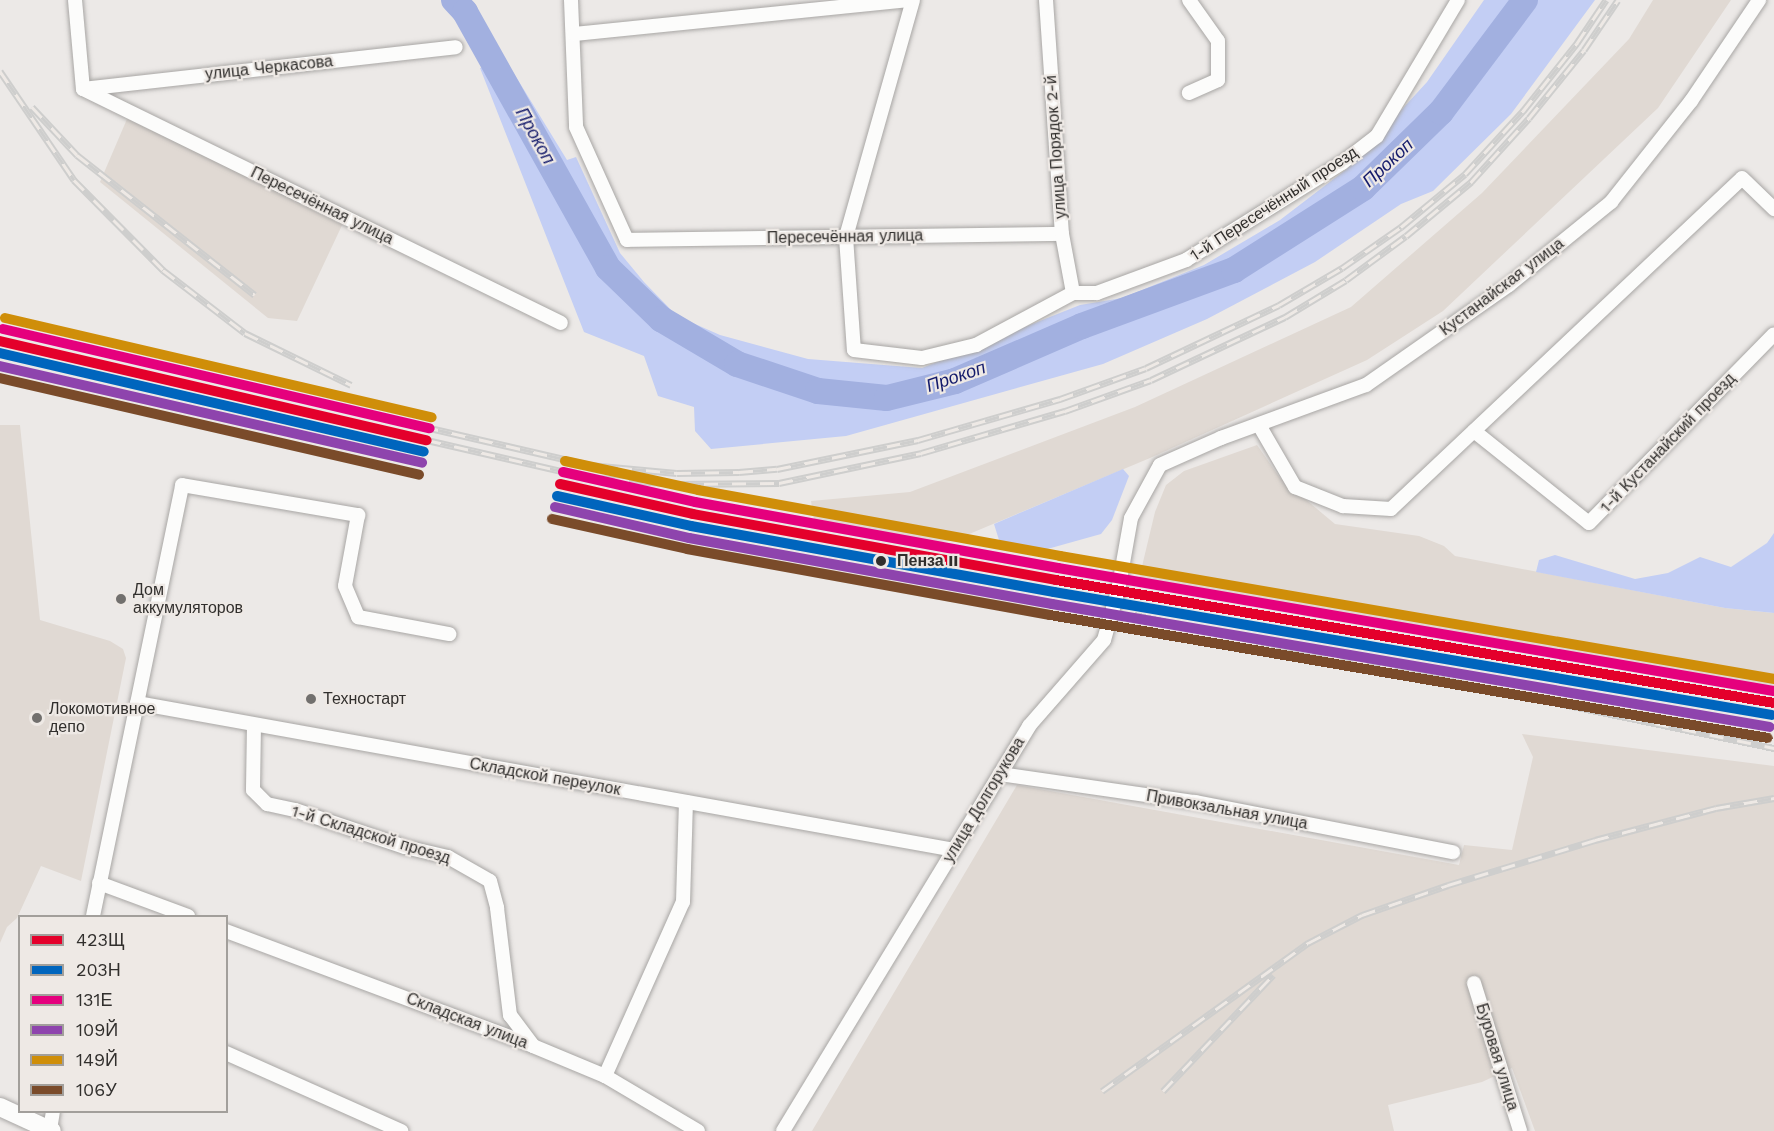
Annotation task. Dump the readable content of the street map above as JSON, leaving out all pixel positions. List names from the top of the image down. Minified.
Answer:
{"streets":{"street":["улица Черкасова","улица Порядок 2-й","1-й Пересечённый проезд","Пересечённая улица","Кустанайская улица","1-й Кустанайский проезд","Складской переулок","улица Долгорукова","Привокзальная улица","1-й Складской проезд","Складская улица","Буровая улица"]},"crossings":[["улица Черкасова","Пересечённая улица"],["улица Порядок 2-й","1-й Пересечённый проезд"],["улица Порядок 2-й","Пересечённая улица"],["1-й Пересечённый проезд","Пересечённая улица"],["Кустанайская улица","улица Долгорукова"],["Складской переулок","улица Долгорукова"],["Складской переулок","1-й Складской проезд"],["улица Долгорукова","Привокзальная улица"],["1-й Складской проезд","Складская улица"]],"water":["Прокоп"],"places":["Пенза II","Дом аккумуляторов","Техностарт","Локомотивное депо"],"lines":["transit line 149Й","transit line 131Е","transit line 423Щ","transit line 203Н","transit line 109Й","transit line 106У"],"legend":["423Щ","203Н","131Е","109Й","149Й","106У"]}
